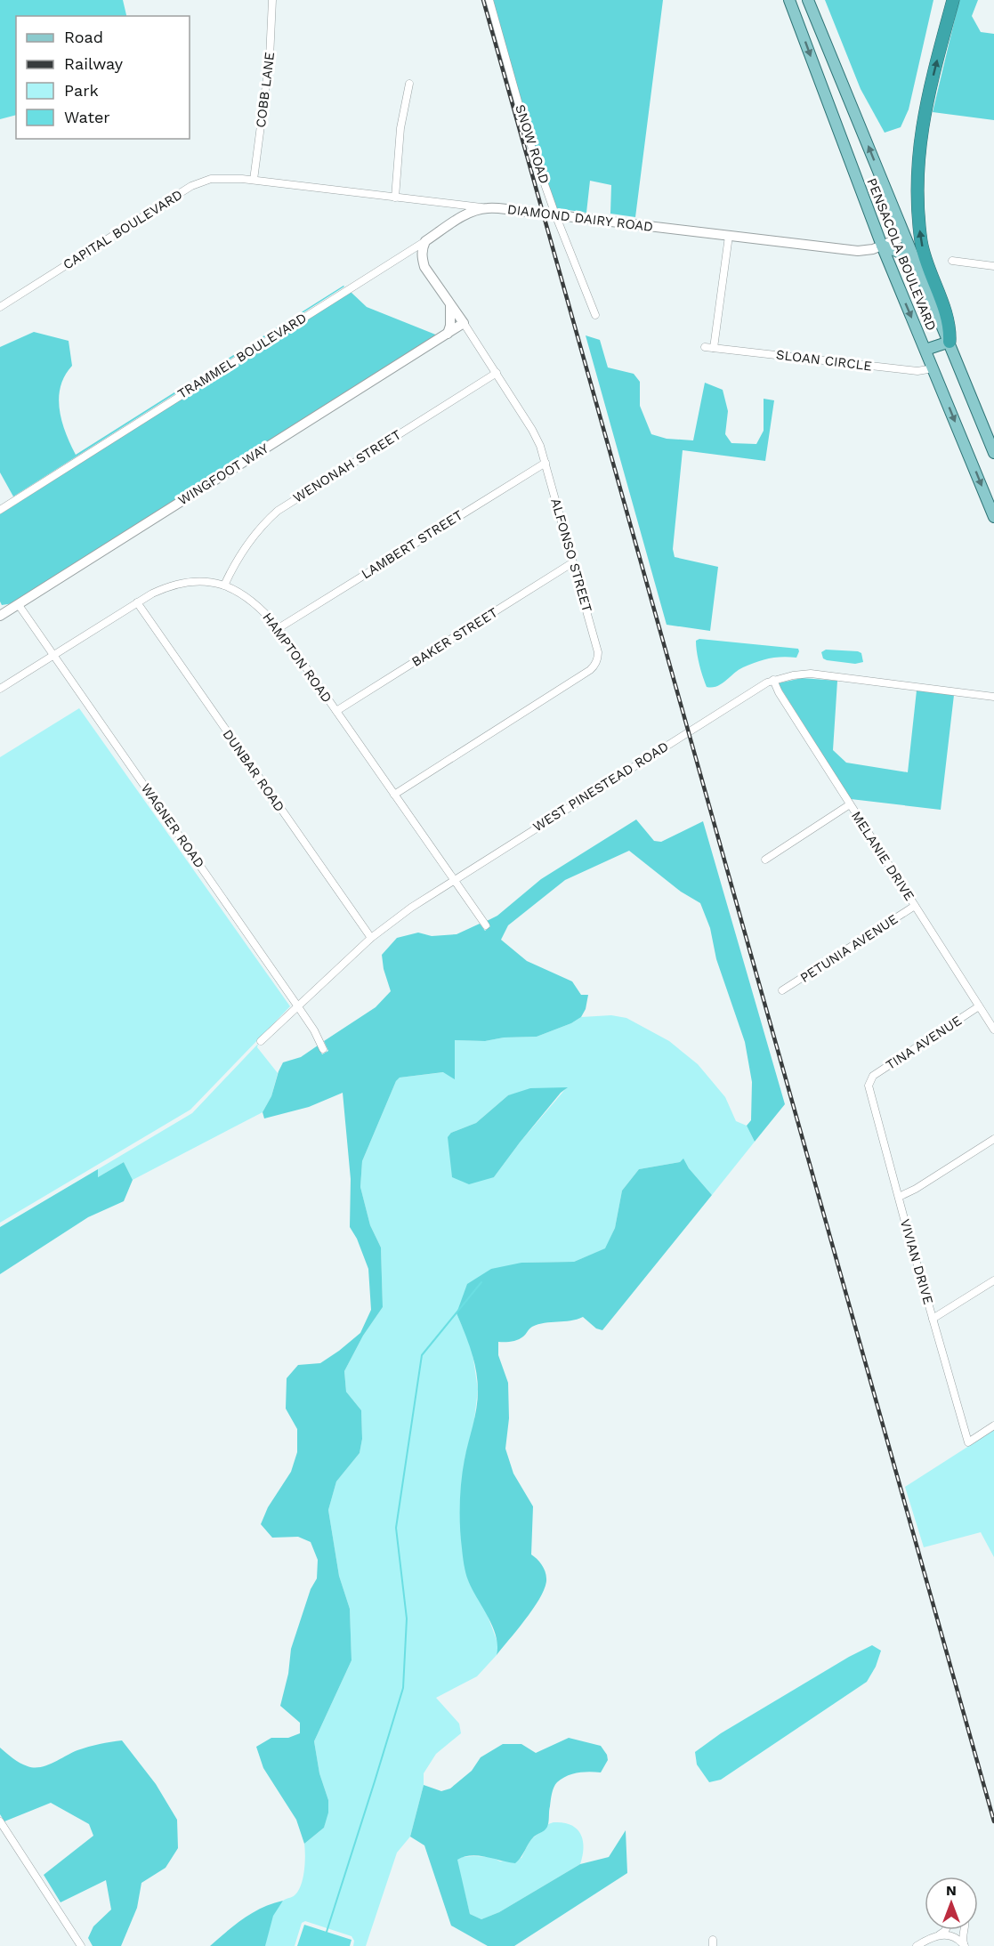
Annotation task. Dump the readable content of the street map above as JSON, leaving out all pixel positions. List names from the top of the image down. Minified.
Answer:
{"streets":{"main road":["PENSACOLA BOULEVARD"],"street":["COBB LANE","SNOW ROAD","DIAMOND DAIRY ROAD","CAPITAL BOULEVARD","TRAMMEL BOULEVARD","SLOAN CIRCLE","WENONAH STREET","WINGFOOT WAY","LAMBERT STREET","ALFONSO STREET","BAKER STREET","HAMPTON ROAD","DUNBAR ROAD","WEST PINESTEAD ROAD","WAGNER ROAD","MELANIE DRIVE","PETUNIA AVENUE","TINA AVENUE","VIVIAN DRIVE"]},"crossings":[["COBB LANE","DIAMOND DAIRY ROAD"],["COBB LANE","CAPITAL BOULEVARD"],["SNOW ROAD","DIAMOND DAIRY ROAD"],["DIAMOND DAIRY ROAD","CAPITAL BOULEVARD"],["DIAMOND DAIRY ROAD","PENSACOLA BOULEVARD"],["DIAMOND DAIRY ROAD","TRAMMEL BOULEVARD"],["PENSACOLA BOULEVARD","SLOAN CIRCLE"],["TRAMMEL BOULEVARD","ALFONSO STREET"],["WENONAH STREET","ALFONSO STREET"],["WENONAH STREET","HAMPTON ROAD"],["WINGFOOT WAY","ALFONSO STREET"],["WINGFOOT WAY","WAGNER ROAD"],["LAMBERT STREET","ALFONSO STREET"],["LAMBERT STREET","HAMPTON ROAD"],["ALFONSO STREET","BAKER STREET"],["ALFONSO STREET","HAMPTON ROAD"],["BAKER STREET","HAMPTON ROAD"],["HAMPTON ROAD","DUNBAR ROAD"],["HAMPTON ROAD","WEST PINESTEAD ROAD"],["HAMPTON ROAD","WAGNER ROAD"],["DUNBAR ROAD","WEST PINESTEAD ROAD"],["WEST PINESTEAD ROAD","WAGNER ROAD"],["WEST PINESTEAD ROAD","MELANIE DRIVE"],["MELANIE DRIVE","PETUNIA AVENUE"],["MELANIE DRIVE","TINA AVENUE"],["TINA AVENUE","VIVIAN DRIVE"]],"legend":["Road","Railway","Park","Water"],"north":"top"}
